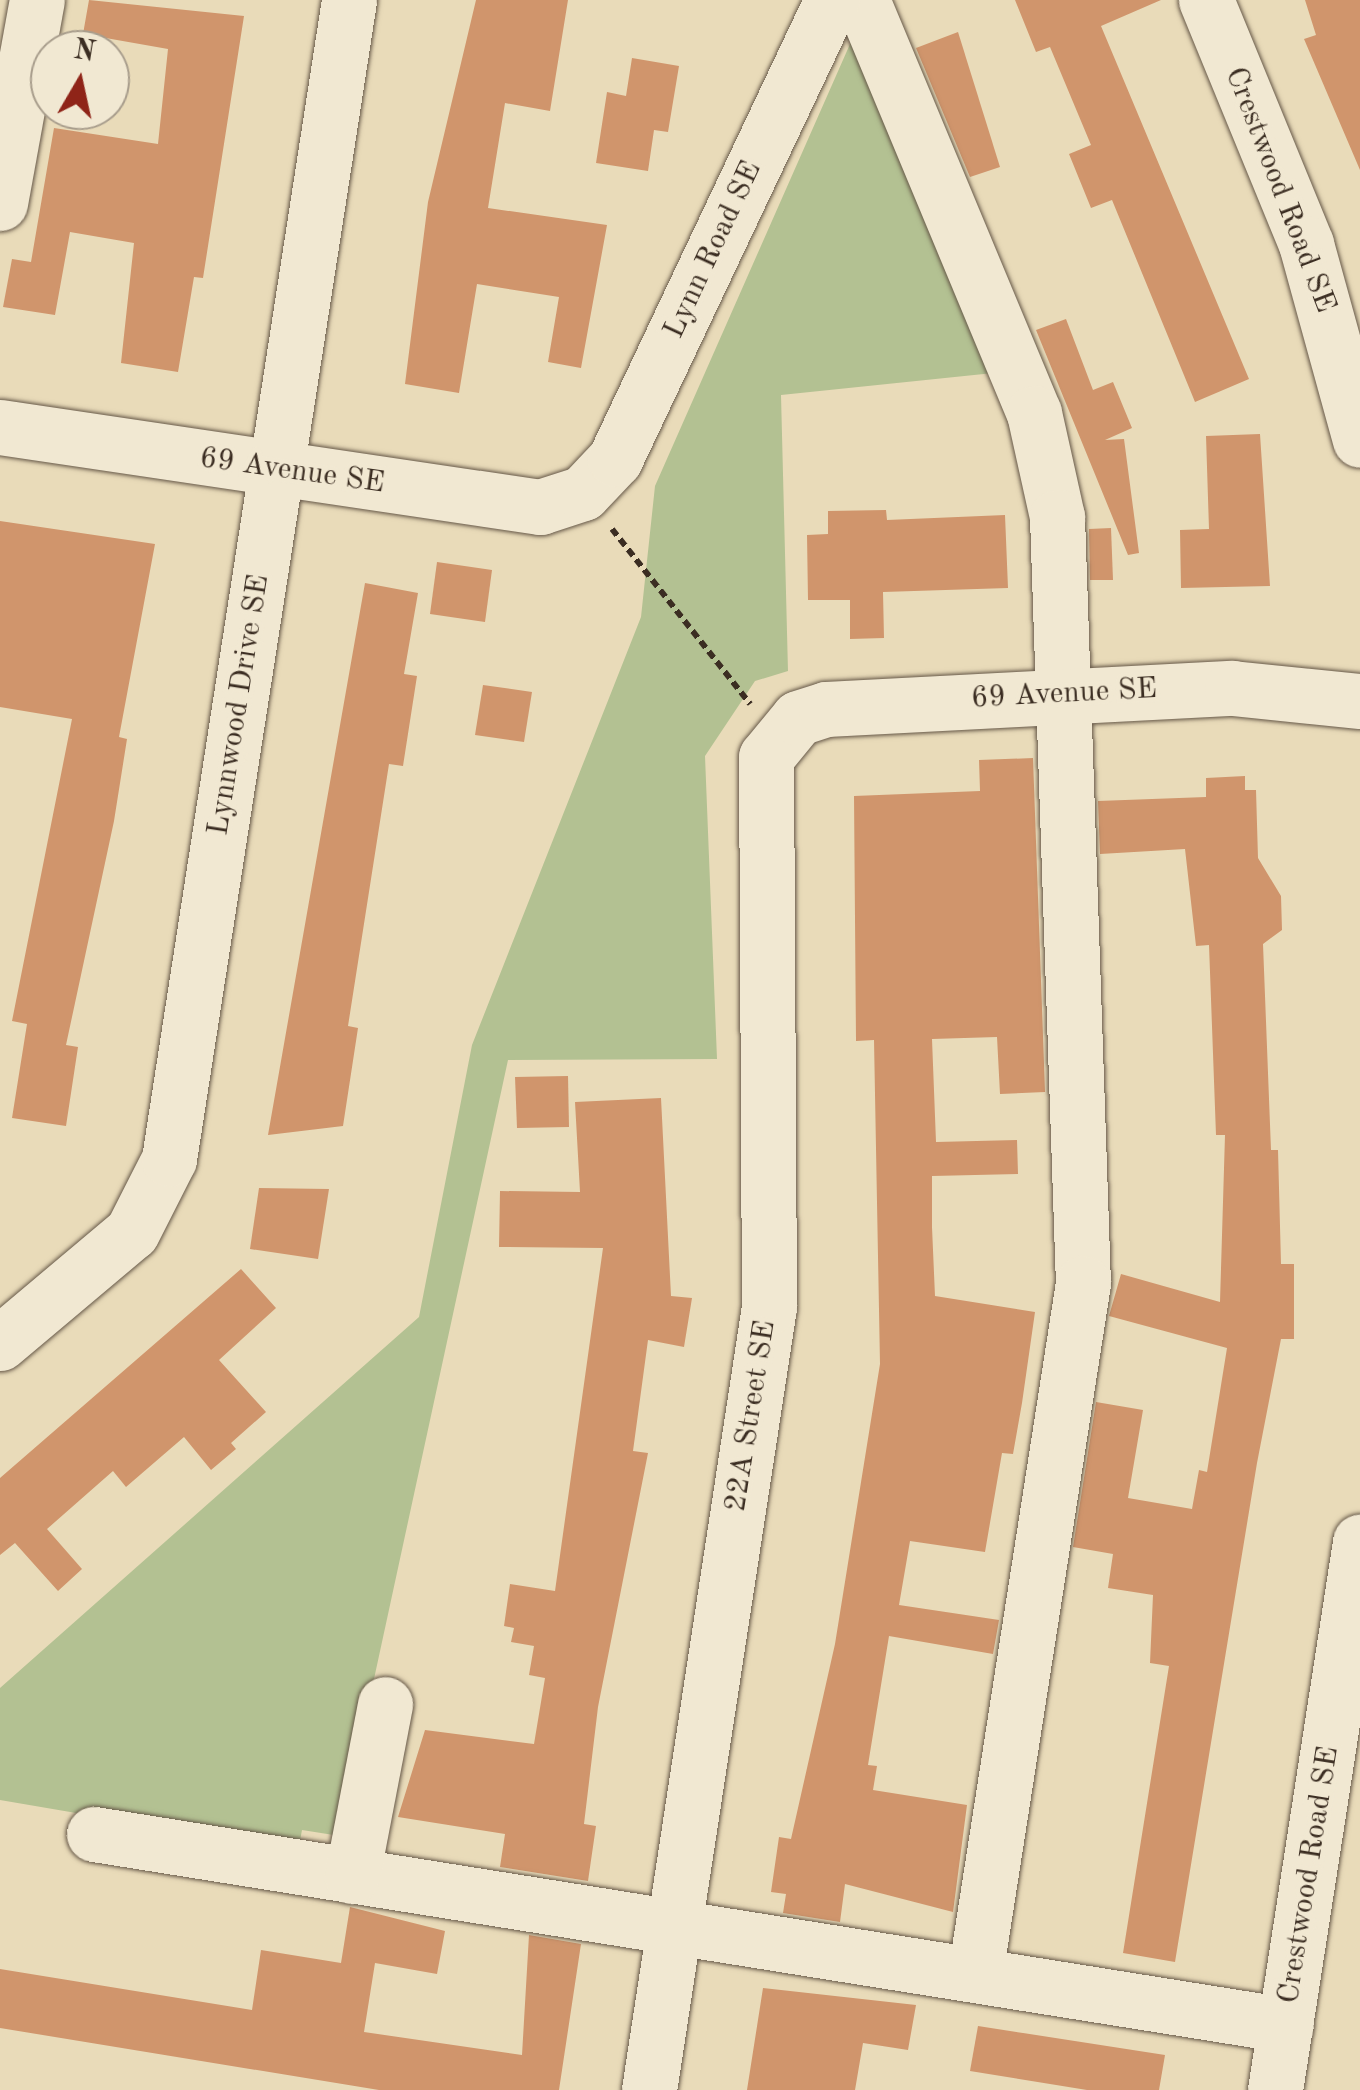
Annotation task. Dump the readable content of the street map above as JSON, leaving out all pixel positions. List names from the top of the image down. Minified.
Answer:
{"streets":{"street":["Crestwood Road SE","Lynn Road SE","69 Avenue SE","Lynnwood Drive SE","22A Street SE"]},"crossings":[["Lynn Road SE","69 Avenue SE"],["69 Avenue SE","Lynnwood Drive SE"],["69 Avenue SE","22A Street SE"]],"north":"top"}
